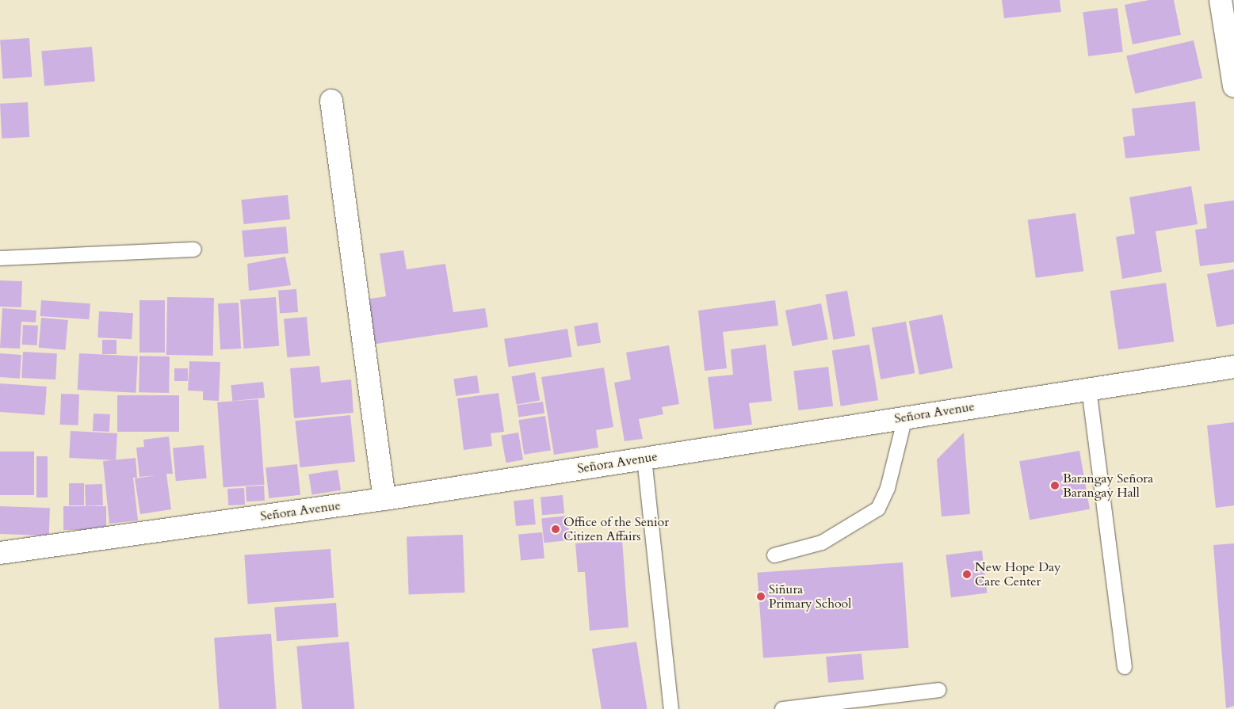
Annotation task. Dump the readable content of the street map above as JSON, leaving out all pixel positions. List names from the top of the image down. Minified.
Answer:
{"streets":{"street":["Señora Avenue"]},"places":["Barangay Señora Barangay Hall","Office of the Senior Citizen Affairs","New Hope Day Care Center","Siñura Primary School"]}
